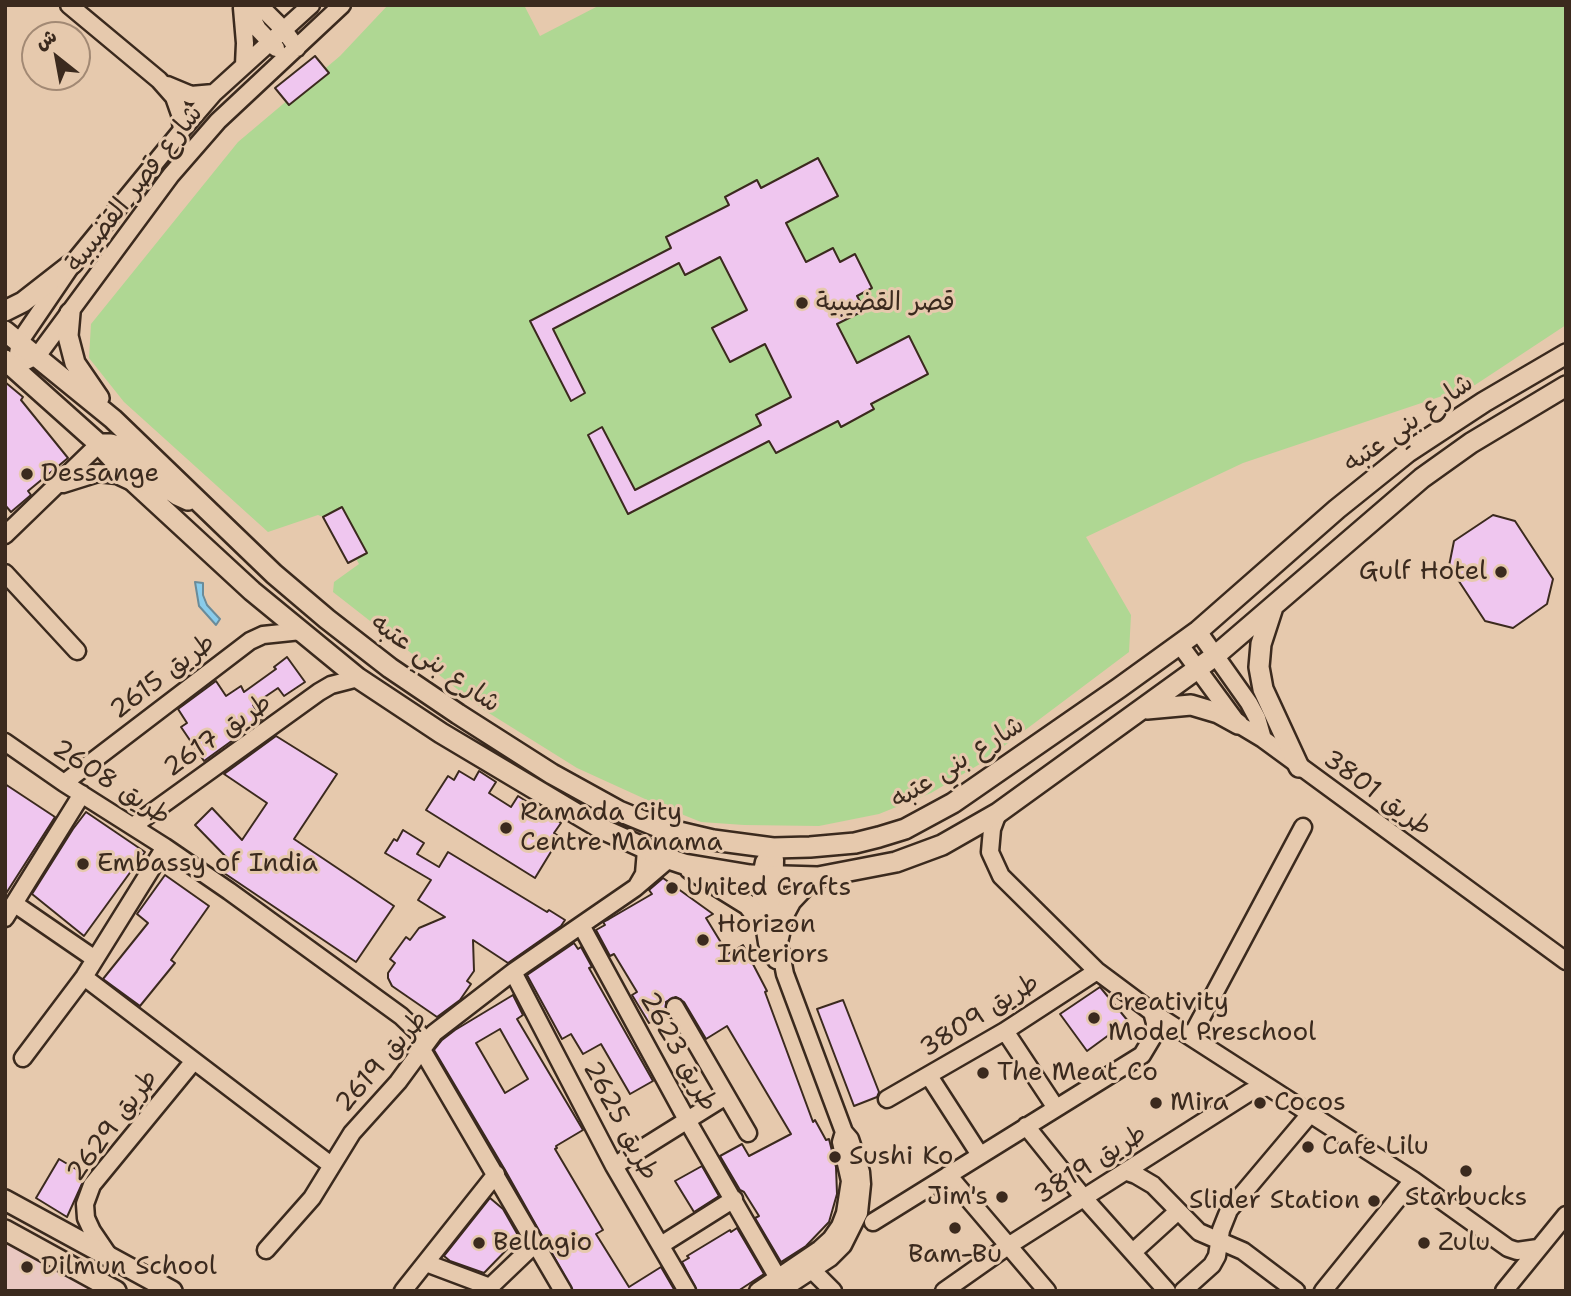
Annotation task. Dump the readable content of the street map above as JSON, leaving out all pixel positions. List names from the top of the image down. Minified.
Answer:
{"streets":{"main road":["شارع بني عتبه"],"street":["شارع قصر القضيبية","طريق 2615","طريق 2617","طريق 2608","طريق 3801","طريق 3809","طريق 2623","طريق 2619","طريق 2625","طريق 2629","طريق 3819"]},"crossings":[["شارع قصر القضيبية","شارع بني عتبه"],["شارع بني عتبه","طريق 2615"],["شارع بني عتبه","طريق 2617"],["شارع بني عتبه","طريق 2619"],["طريق 2615","طريق 2608"],["طريق 2617","طريق 2608"],["طريق 2608","طريق 2619"],["طريق 2623","طريق 2619"],["طريق 2619","طريق 2625"],["طريق 2619","طريق 2629"]],"places":["قصر القضيبية","Dessange","Gulf Hotel","Ramada City Centre Manama","Embassy of India","United Crafts","Horizon Interiors","Creativity Model Preschool","The Meat Co","Mira","Cocos","Cafe Lilu","Sushi Ko","Starbucks","Jim's","Slider Station","Bam-Bu","Bellagio","Zulu","Dilmun School"],"north":"top left"}
